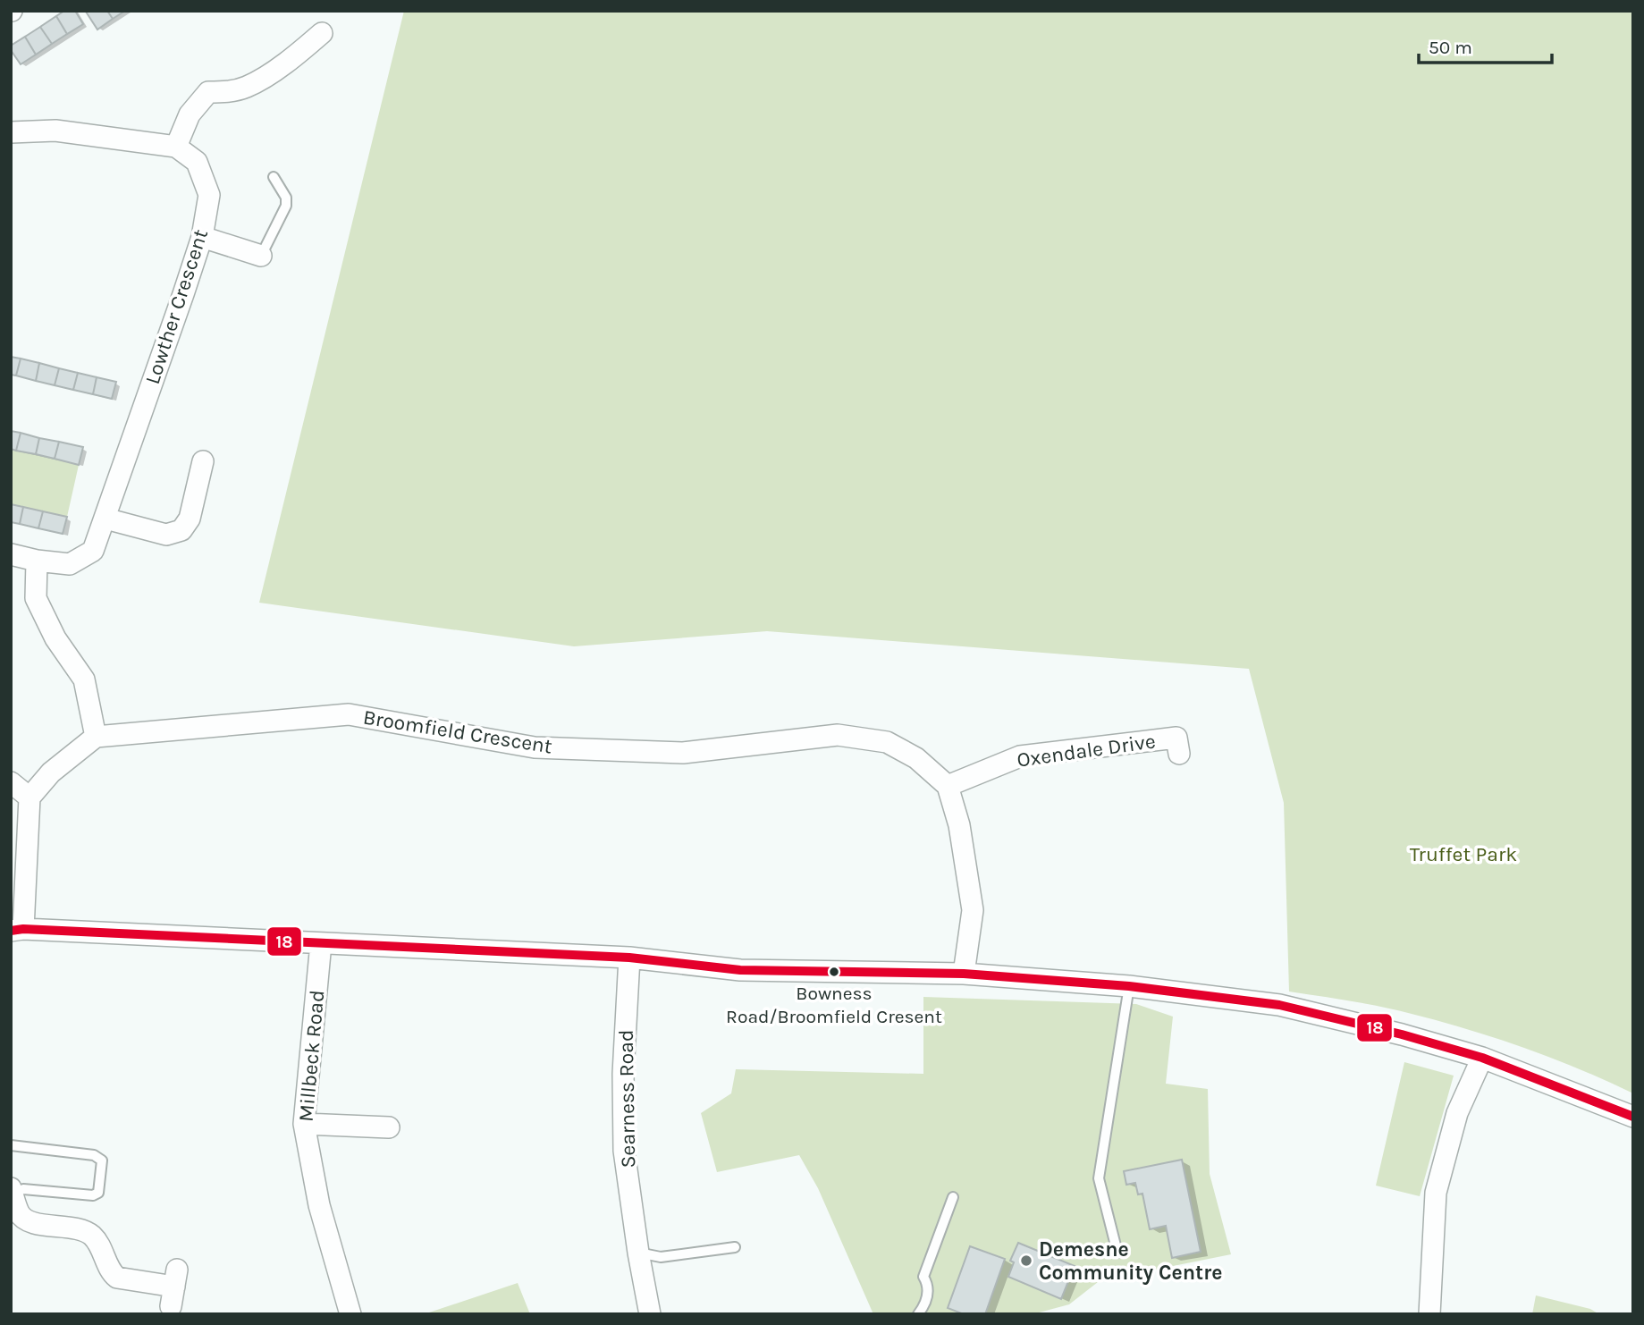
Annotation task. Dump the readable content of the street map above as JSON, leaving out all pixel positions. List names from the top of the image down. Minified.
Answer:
{"streets":{"street":["Lowther Crescent","Broomfield Crescent","Oxendale Drive","Millbeck Road","Searness Road"]},"crossings":[["Broomfield Crescent","Oxendale Drive"]],"parks":["Truffet Park"],"places":["Bowness Road/Broomfield Cresent","Demesne Community Centre"],"lines":["transit line 18"],"scale_bar":"50 m"}
